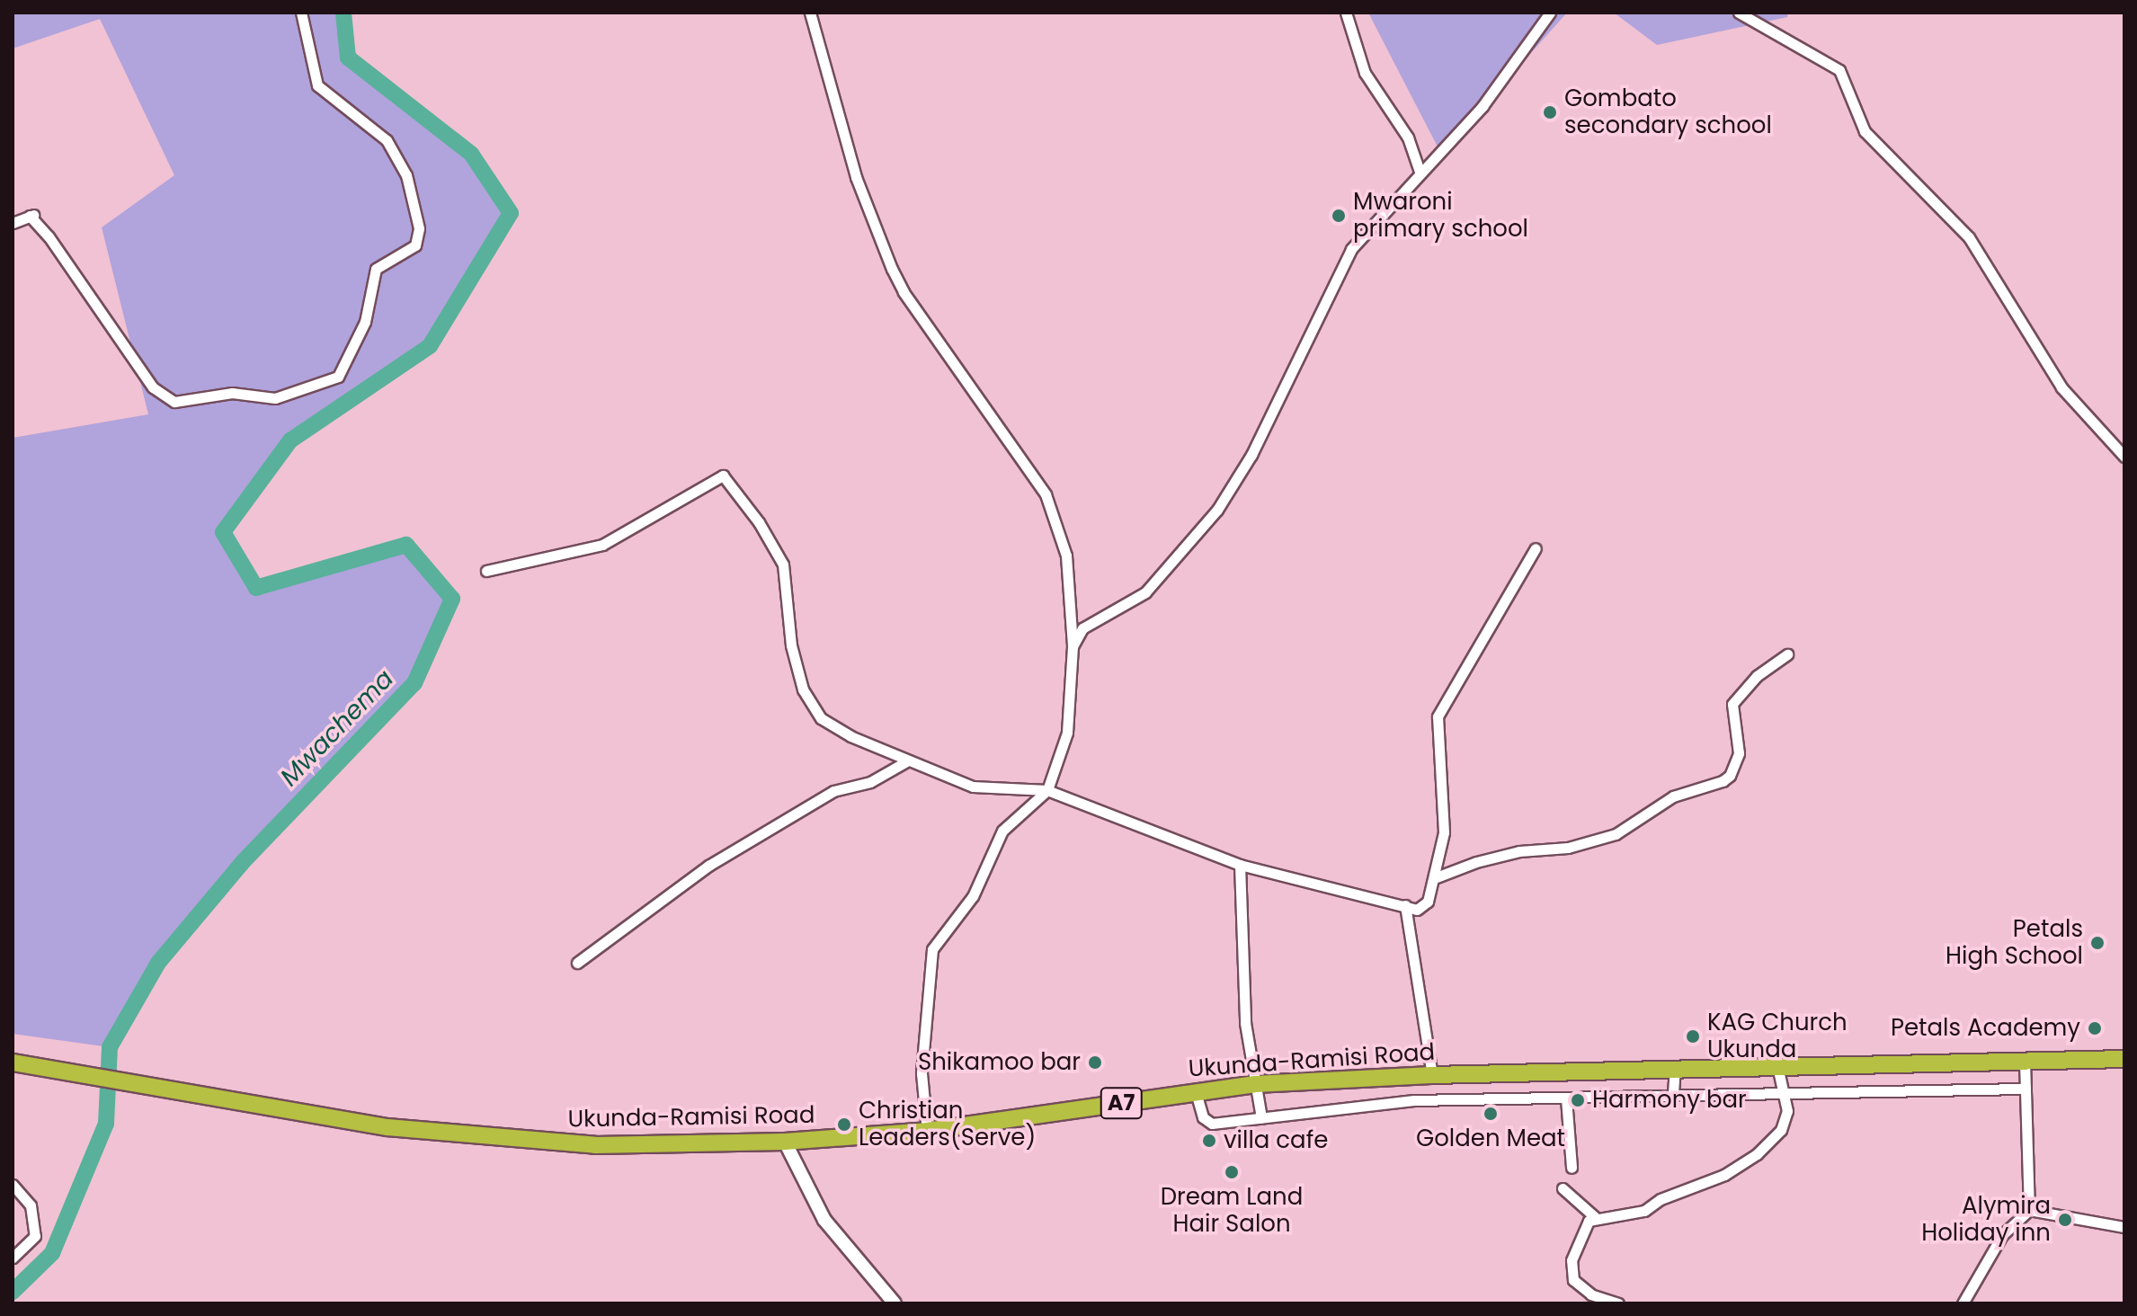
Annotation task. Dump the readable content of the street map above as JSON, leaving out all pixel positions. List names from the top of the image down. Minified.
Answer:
{"streets":{"highway":["Ukunda-Ramisi Road","A7"]},"water":["Mwachema"],"places":["Gombato secondary school","Mwaroni primary school","Petals High School","Petals Academy","KAG Church Ukunda","Shikamoo bar","Harmony bar","Golden Meat","Christian Leaders(Serve)","villa cafe","Dream Land Hair Salon","Alymira Holiday inn"]}
